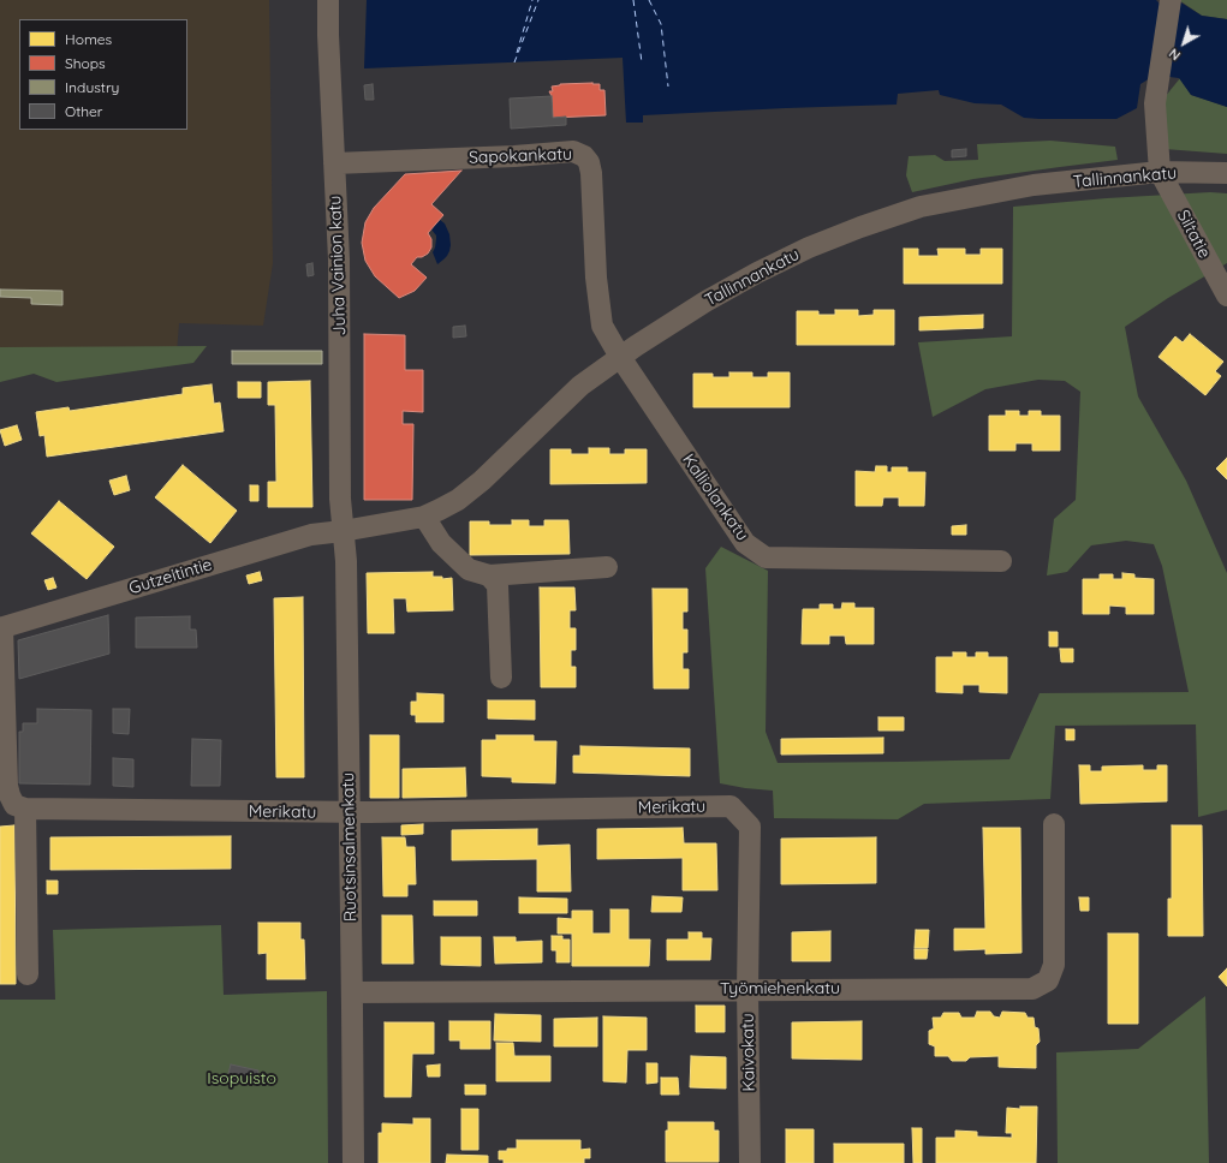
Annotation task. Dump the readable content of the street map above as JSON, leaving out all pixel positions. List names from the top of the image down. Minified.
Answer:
{"streets":{"street":["Sapokankatu","Tallinnankatu","Siltatie","Juha Vainion katu","Kalliolankatu","Gutzeitintie","Merikatu","Ruotsinsalmenkatu","Työmiehenkatu","Kaivokatu"]},"crossings":[["Sapokankatu","Tallinnankatu"],["Sapokankatu","Juha Vainion katu"],["Sapokankatu","Kalliolankatu"],["Tallinnankatu","Siltatie"],["Tallinnankatu","Juha Vainion katu"],["Tallinnankatu","Kalliolankatu"],["Tallinnankatu","Gutzeitintie"],["Tallinnankatu","Ruotsinsalmenkatu"],["Juha Vainion katu","Gutzeitintie"],["Juha Vainion katu","Ruotsinsalmenkatu"],["Gutzeitintie","Ruotsinsalmenkatu"],["Merikatu","Ruotsinsalmenkatu"],["Merikatu","Kaivokatu"],["Ruotsinsalmenkatu","Työmiehenkatu"],["Työmiehenkatu","Kaivokatu"]],"parks":["Isopuisto"],"legend":["Homes","Shops","Industry","Other"],"north":"bottom left"}
